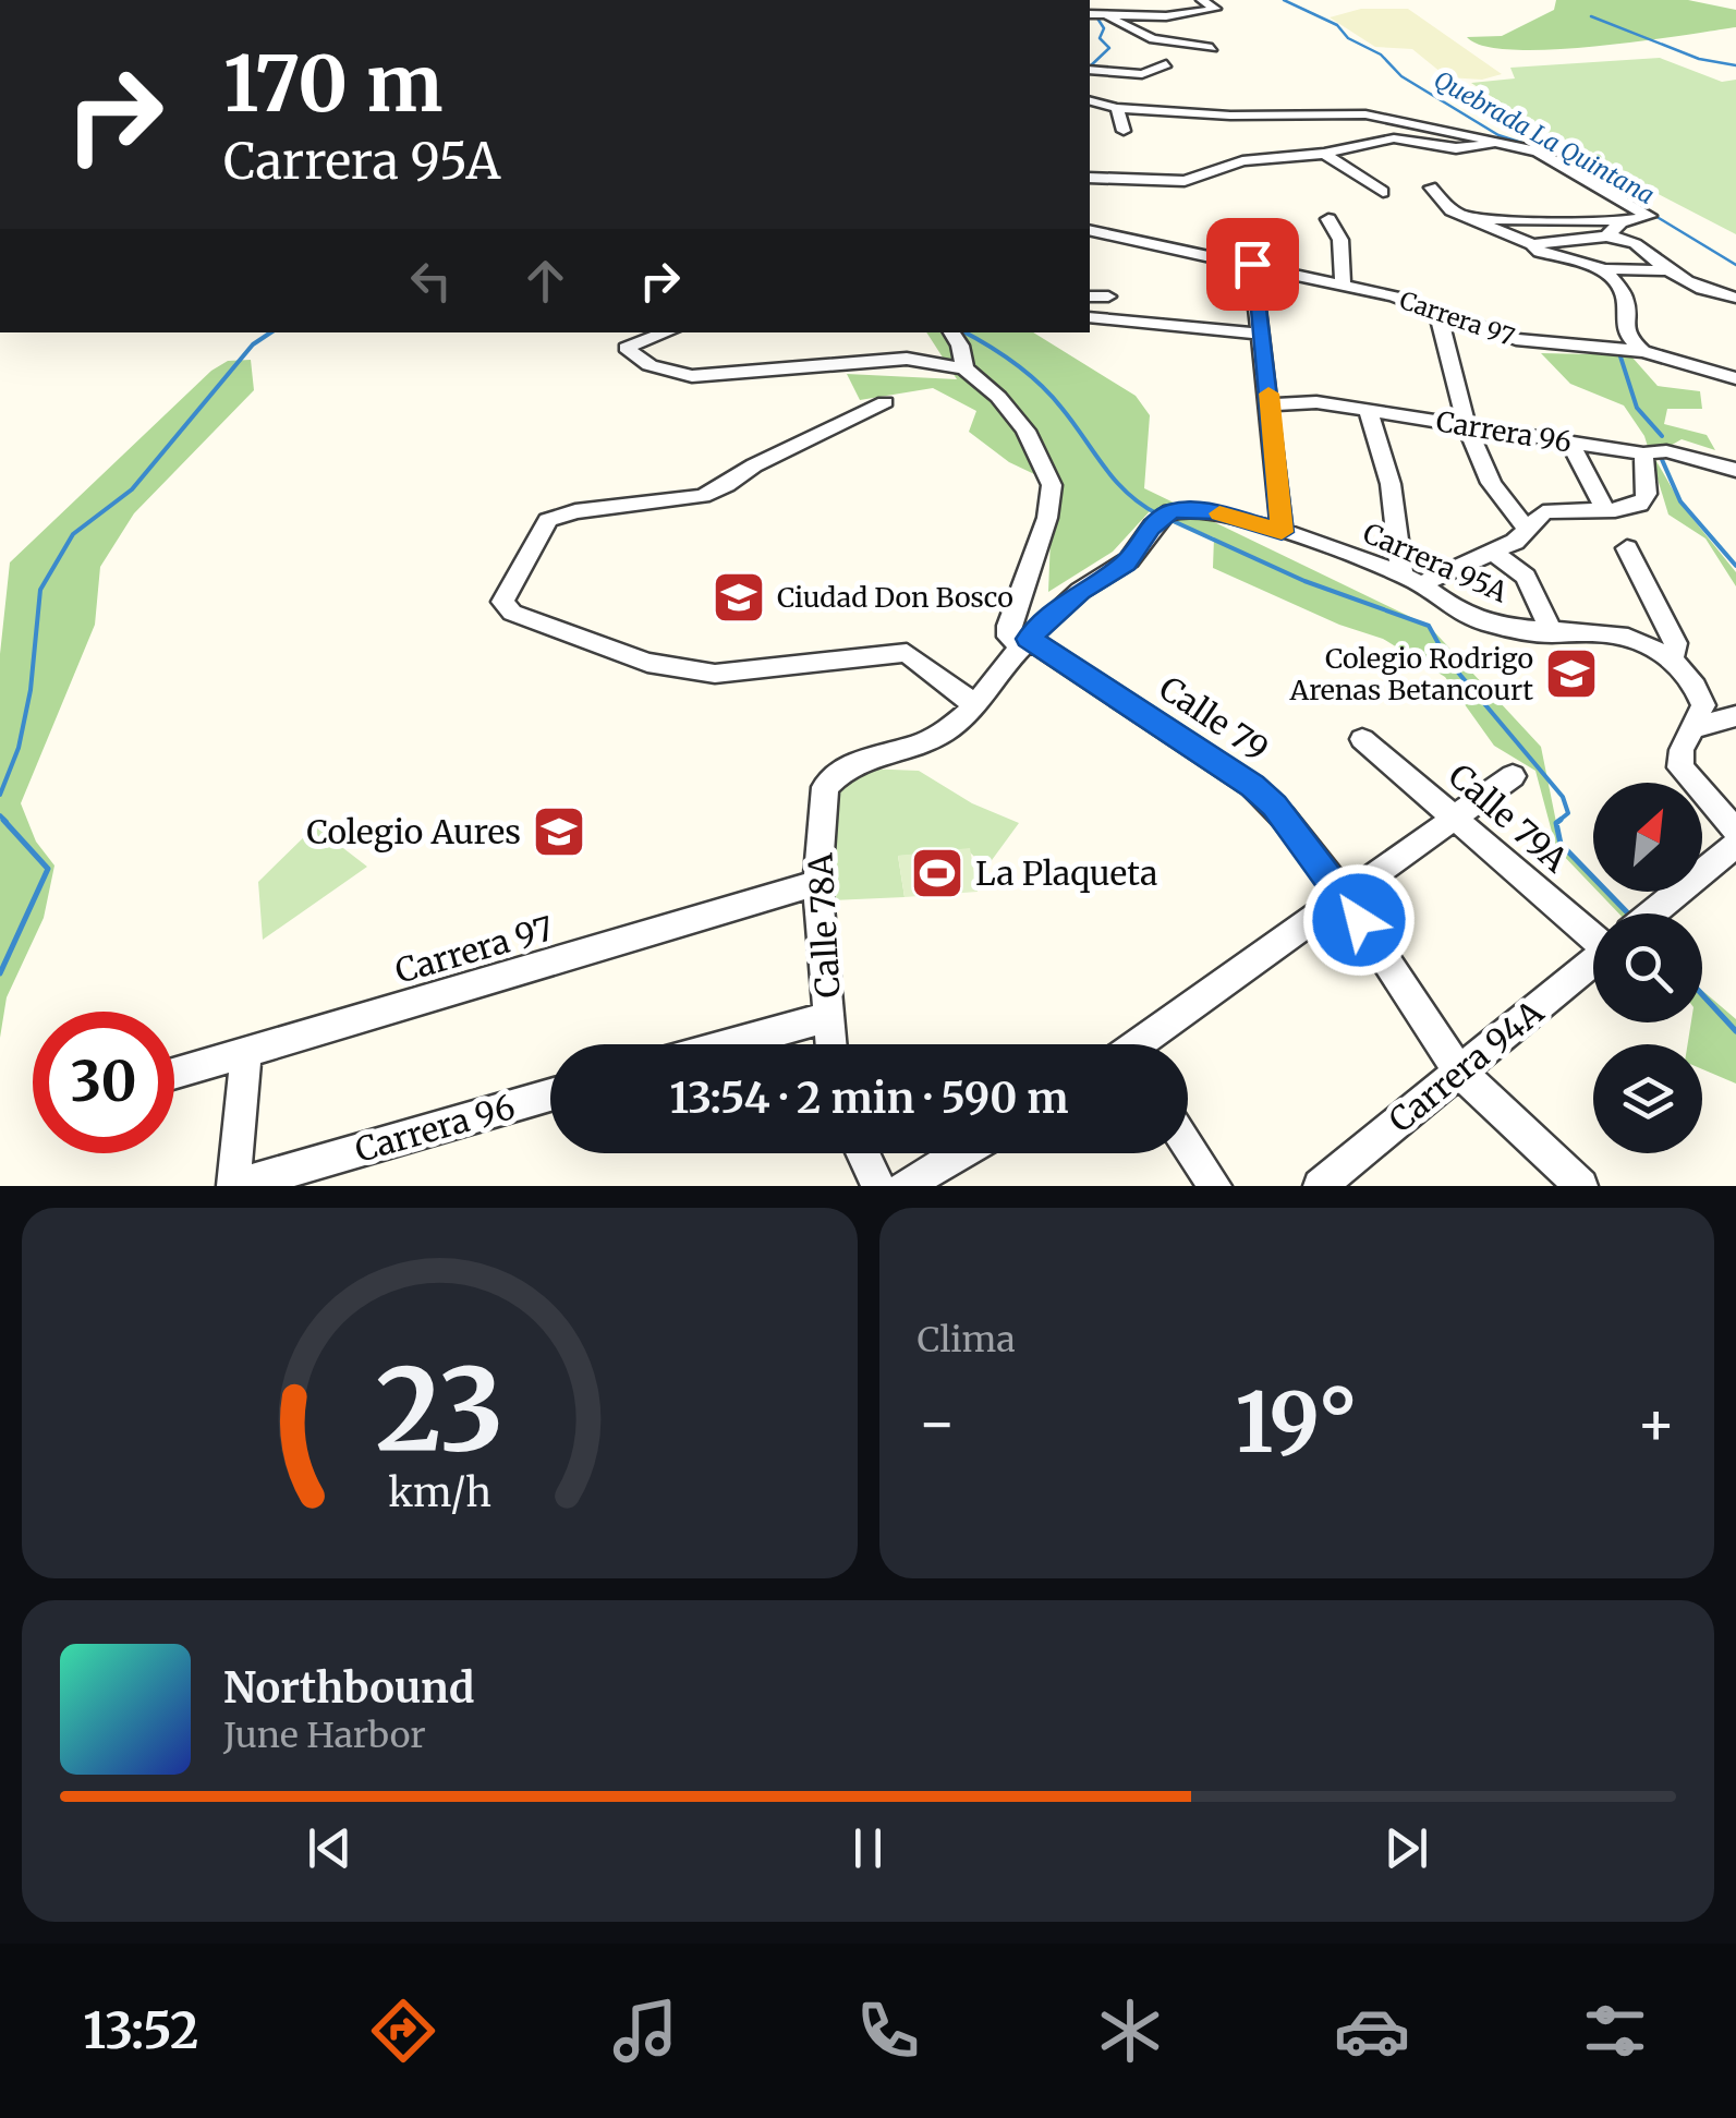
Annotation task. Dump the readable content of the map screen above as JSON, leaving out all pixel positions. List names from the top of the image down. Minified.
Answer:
{"streets":{"street":["Carrera 97","Carrera 96","Carrera 95A","Calle 79","Calle 79A","Calle 78A","Carrera 94A"]},"crossings":[["Carrera 97","Calle 78A"],["Carrera 95A","Calle 79"],["Carrera 95A","Calle 78A"],["Calle 79","Carrera 94A"]],"water":["Quebrada La Quintana"],"places":{"school or university":["Ciudad Don Bosco","Colegio Rodrigo Arenas Betancourt","Colegio Aures"],"sports":["La Plaqueta"]},"north":"top right","page":{"turn":["170 m","Carrera 95A"],"limit":"30","trip":"13:54 · 2 min · 590 m","tile":"Clima","heat":["−","19°","+"],"song":["Northbound","June Harbor"],"tabs":"13:52","gauge":["23","km/h"]}}
